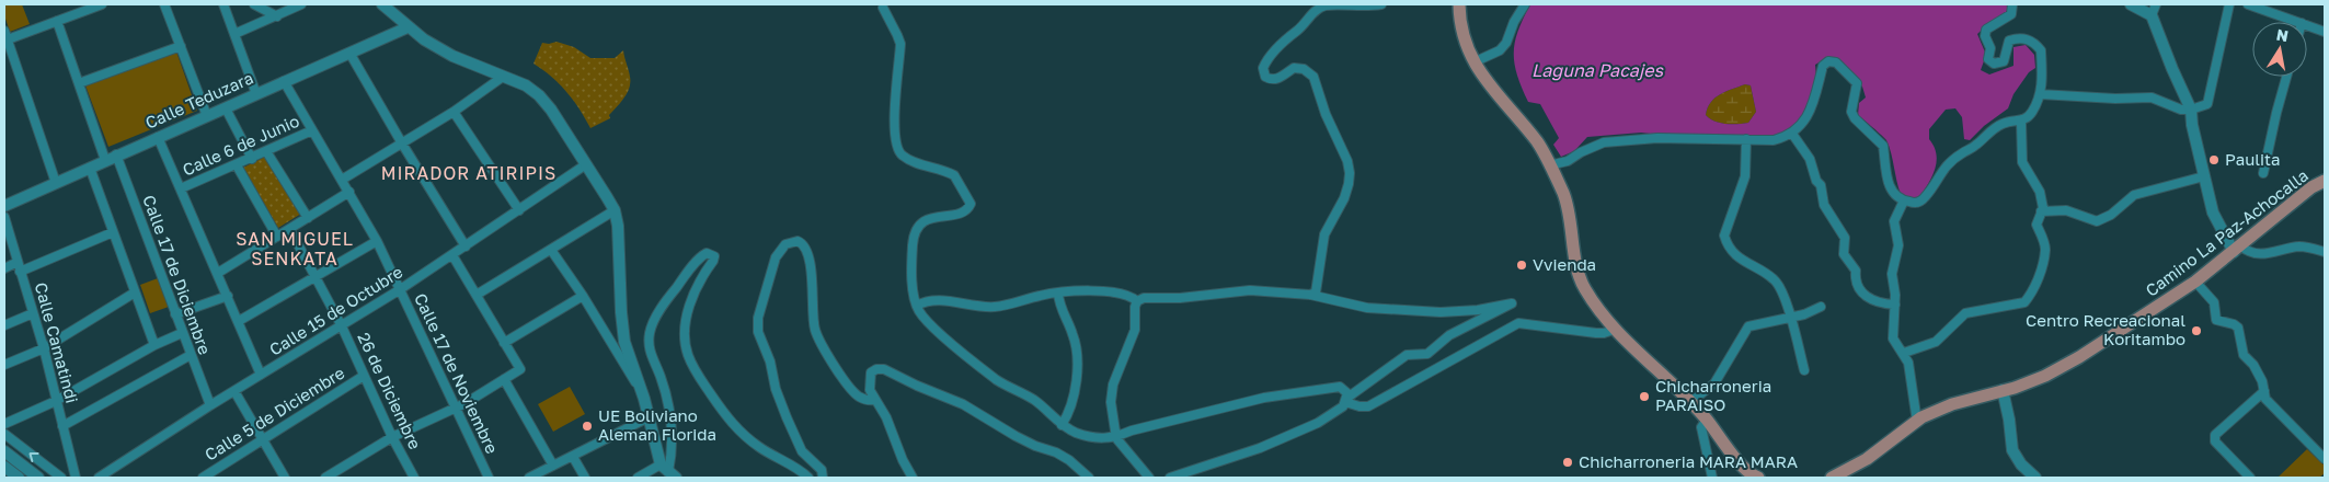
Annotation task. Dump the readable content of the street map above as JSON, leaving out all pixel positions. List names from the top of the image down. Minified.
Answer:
{"streets":{"main road":["Camino La Paz-Achocalla"],"street":["Calle Teduzara","Calle 6 de Junio","Calle 17 de Diciembre","Calle 15 de Octubre","Calle Camatindi","Calle 17 de Noviembre","26 de Diciembre","Calle 5 de Diciembre"]},"crossings":[["Calle Teduzara","Calle 17 de Diciembre"],["Calle Teduzara","Calle 17 de Noviembre"],["Calle 6 de Junio","Calle 17 de Noviembre"],["Calle 17 de Diciembre","Calle 15 de Octubre"],["Calle 15 de Octubre","Calle 17 de Noviembre"],["Calle 15 de Octubre","26 de Diciembre"],["26 de Diciembre","Calle 5 de Diciembre"]],"districts":["MIRADOR ATIRIPIS","SAN MIGUEL SENKATA"],"water":["Laguna Pacajes"],"places":["Paulita","Vvienda","Centro Recreacional Koritambo","Chicharroneria PARAISO","UE Boliviano Aleman Florida","Chicharroneria MARA MARA"],"north":"top"}
